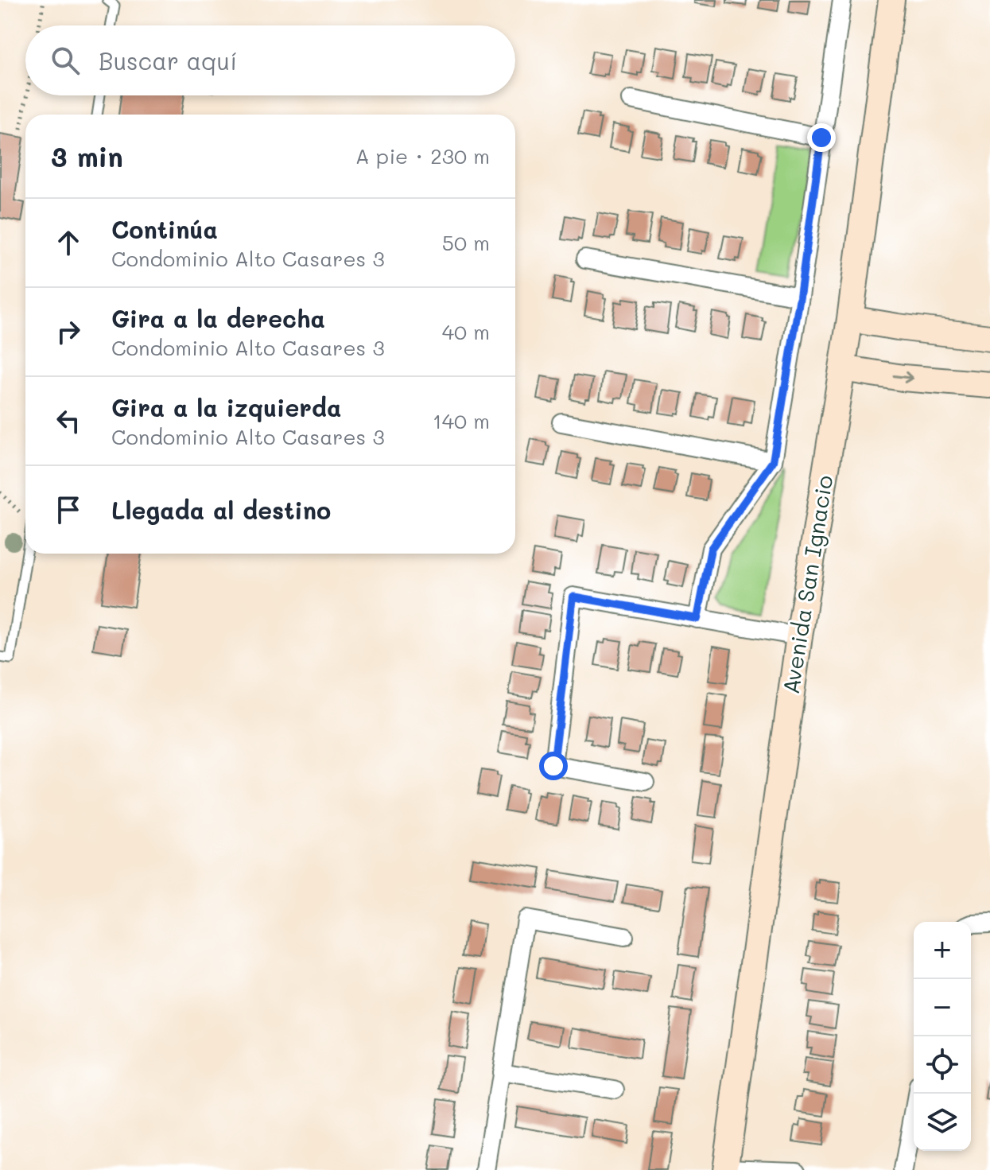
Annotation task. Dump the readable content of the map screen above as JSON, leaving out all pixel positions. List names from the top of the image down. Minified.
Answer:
{"streets":{"main road":["Avenida San Ignacio"]},"page":{"search":"Buscar aquí","heading":["3 min","A pie · 230 m"],"list":[["Continúa","Condominio Alto Casares 3","50 m"],["Gira a la derecha","Condominio Alto Casares 3","40 m"],["Gira a la izquierda","Condominio Alto Casares 3","140 m"],"Llegada al destino"],"map_buttons":["+","−"]}}
